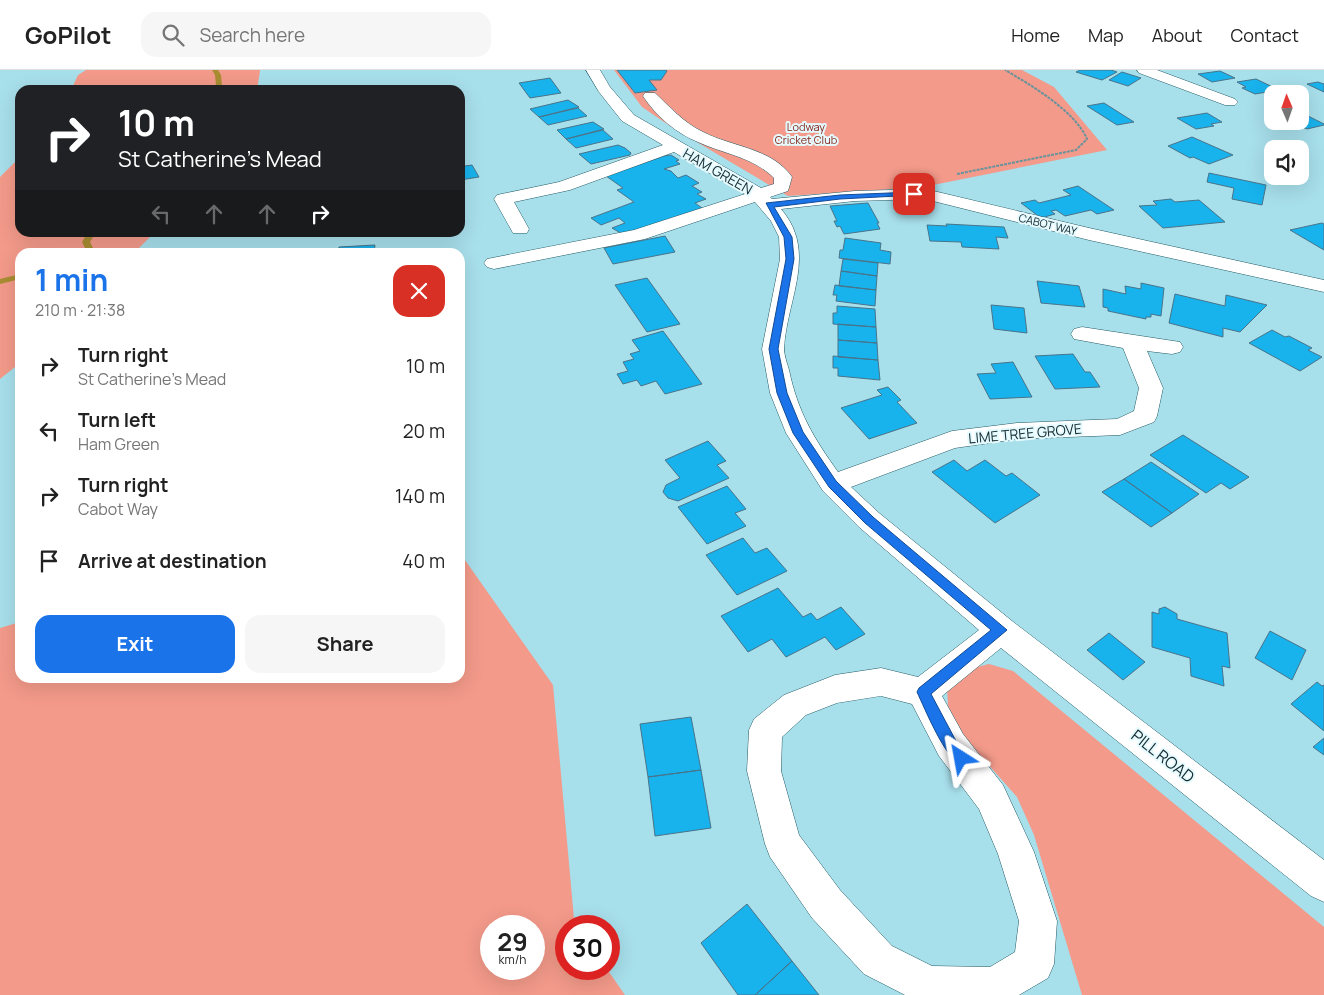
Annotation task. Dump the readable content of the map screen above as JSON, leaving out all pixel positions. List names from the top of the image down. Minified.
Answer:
{"streets":{"street":["HAM GREEN","CABOT WAY","LIME TREE GROVE","PILL ROAD"]},"crossings":[["HAM GREEN","CABOT WAY"],["HAM GREEN","LIME TREE GROVE"],["HAM GREEN","PILL ROAD"]],"parks":["Lodway Cricket Club"],"north":"top","page":{"header":"GoPilot","search":"Search here","nav":["Home","Map","About","Contact"],"turn":["10 m","St Catherine's Mead"],"heading":["1 min","210 m · 21:38"],"list":[{"name":"Turn right","note":"St Catherine's Mead","value":"10 m"},{"name":"Turn left","note":"Ham Green","value":"20 m"},{"name":"Turn right","note":"Cabot Way","value":"140 m"},{"name":"Arrive at destination","value":"40 m"}],"buttons":["Exit","Share"],"speed":"29 km/h","limit":"30"}}
